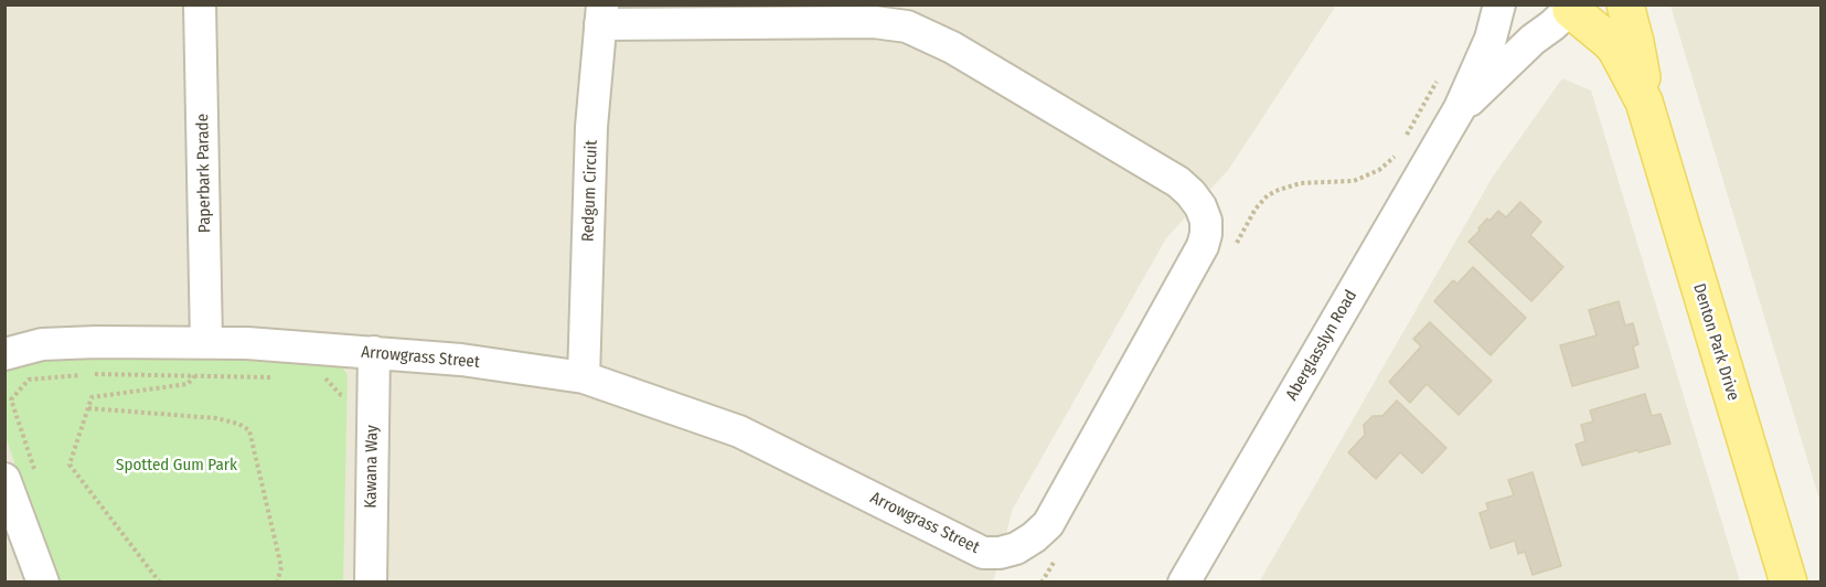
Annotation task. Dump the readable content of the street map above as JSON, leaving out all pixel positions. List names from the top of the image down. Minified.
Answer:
{"streets":{"main road":["Denton Park Drive"],"street":["Paperbark Parade","Redgum Circuit","Aberglasslyn Road","Arrowgrass Street","Kawana Way"]},"crossings":[["Paperbark Parade","Arrowgrass Street"],["Redgum Circuit","Arrowgrass Street"],["Denton Park Drive","Aberglasslyn Road"],["Arrowgrass Street","Kawana Way"]],"parks":["Spotted Gum Park"]}
